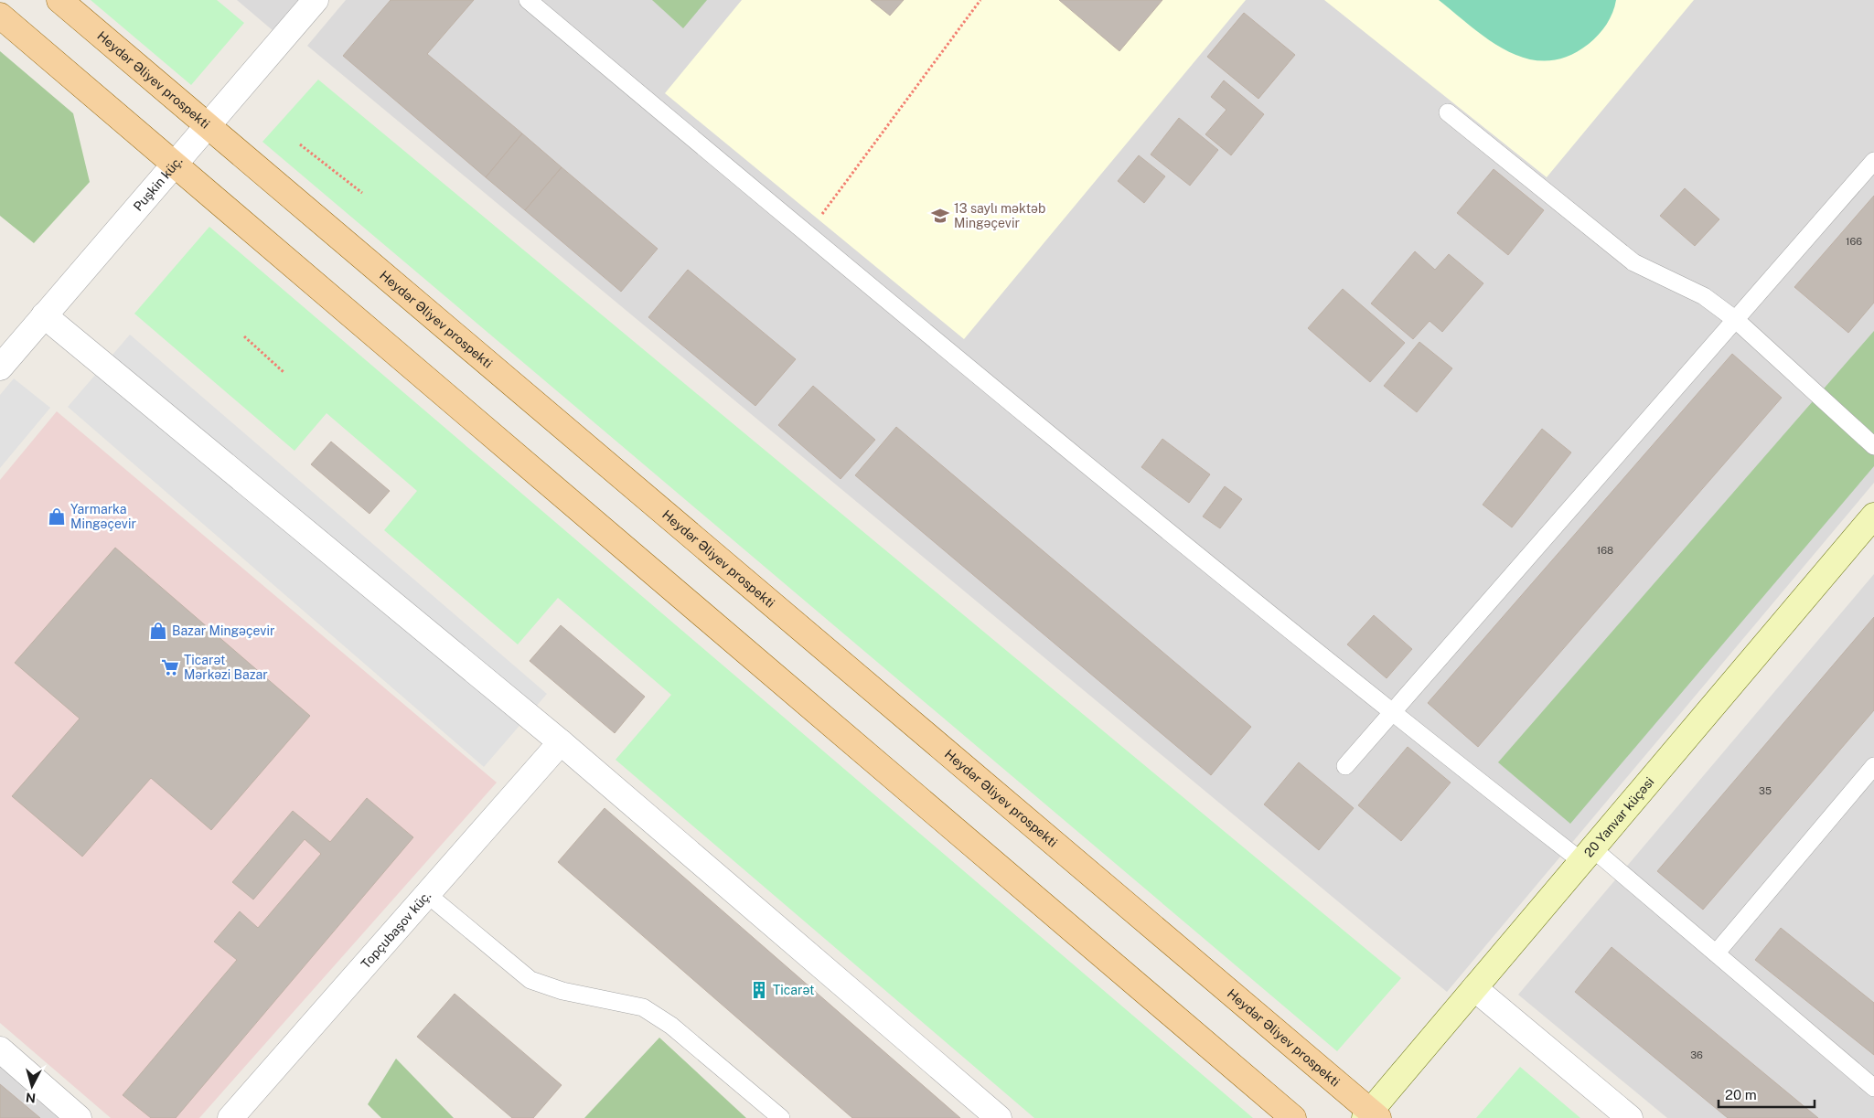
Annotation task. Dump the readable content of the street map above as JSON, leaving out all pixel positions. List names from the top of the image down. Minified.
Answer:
{"streets":{"main road":["Heydər Əliyev prospekti","20 Yanvar küçəsi"],"street":["Puşkin küç.","Topçubaşov küç."]},"crossings":[["Heydər Əliyev prospekti","Puşkin küç."],["Heydər Əliyev prospekti","20 Yanvar küçəsi"]],"places":{"school or university":["13 saylı məktəb Mingəçevir"],"shop":["Yarmarka Mingəçevir","Bazar Mingəçevir"],"supermarket":["Ticarət Mərkəzi Bazar"],"building":["Ticarət"]},"house_numbers":["166","168","35","36"],"scale_bar":"20 m","north":"bottom"}
